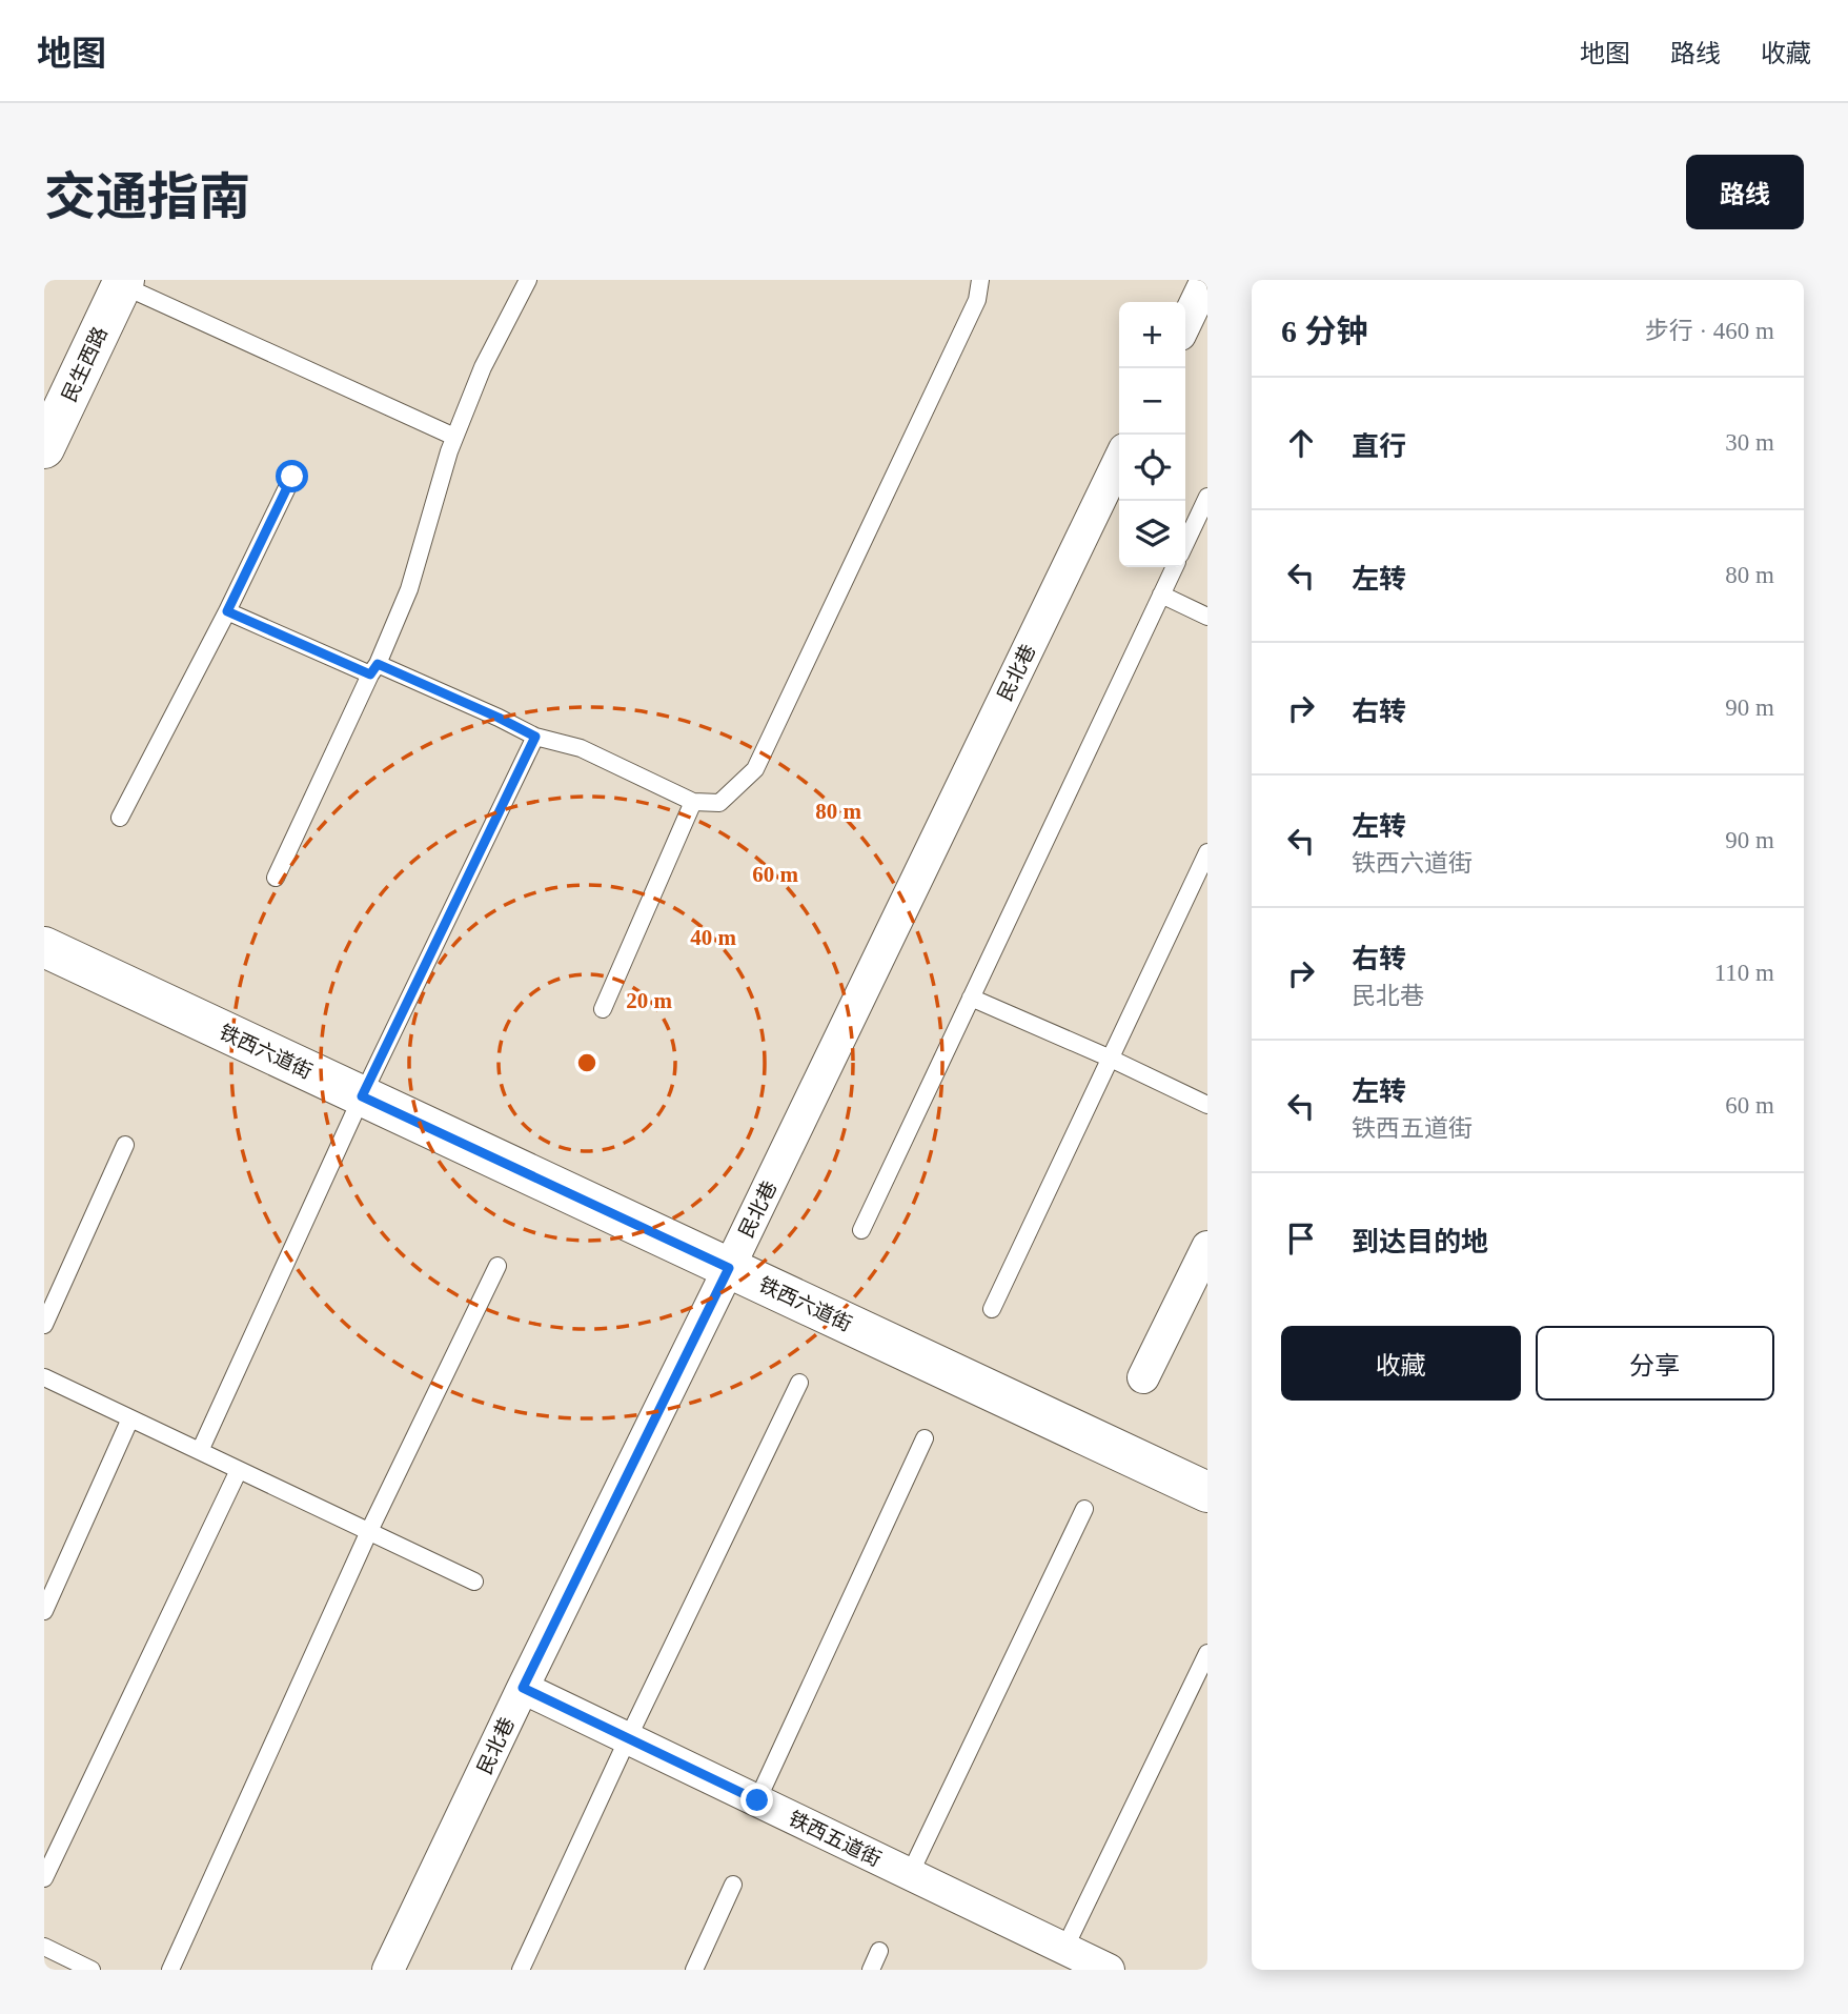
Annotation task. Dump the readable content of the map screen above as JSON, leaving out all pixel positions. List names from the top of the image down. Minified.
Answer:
{"streets":{"main road":["民生西路","铁西六道街"],"street":["民北巷","铁西五道街"]},"crossings":[["民北巷","铁西六道街"],["民北巷","铁西五道街"]],"page":{"header":"地图","nav":["地图","路线","收藏"],"title":"交通指南","buttons":["路线",["收藏","分享"]],"heading":["6 分钟","步行 · 460 m"],"map_buttons":["+","−"],"list":[["直行","30 m"],["左转","80 m"],["右转","90 m"],["左转","铁西六道街","90 m"],["右转","民北巷","110 m"],["左转","铁西五道街","60 m"],"到达目的地"]},"rings":["80 m","60 m","40 m","20 m"]}
